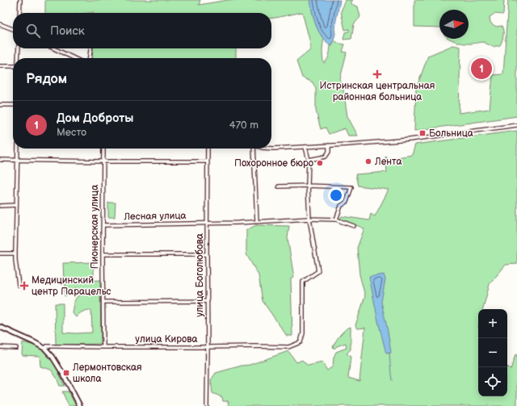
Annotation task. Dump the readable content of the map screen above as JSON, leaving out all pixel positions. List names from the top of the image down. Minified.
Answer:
{"streets":{"street":["Лесная улица","Пионерская улица","улица Боголюбова","улица Кирова"]},"crossings":[["Лесная улица","Пионерская улица"],["Лесная улица","улица Боголюбова"],["Лесная улица","улица Кирова"],["Пионерская улица","улица Кирова"],["улица Боголюбова","улица Кирова"]],"places":{"health":["Истринская центральная районная больница","Медицинский центр Парацельс"],"transit":["Больница","Лермонтовская школа"],"other":["Лента","Похоронное бюро"]},"north":"right","page":{"search":"Поиск","pins":"1","heading":"Рядом","list":[{"mark":"1","name":"Дом Доброты","note":"Место","value":"470 m"}],"map_buttons":["+","−"]}}
